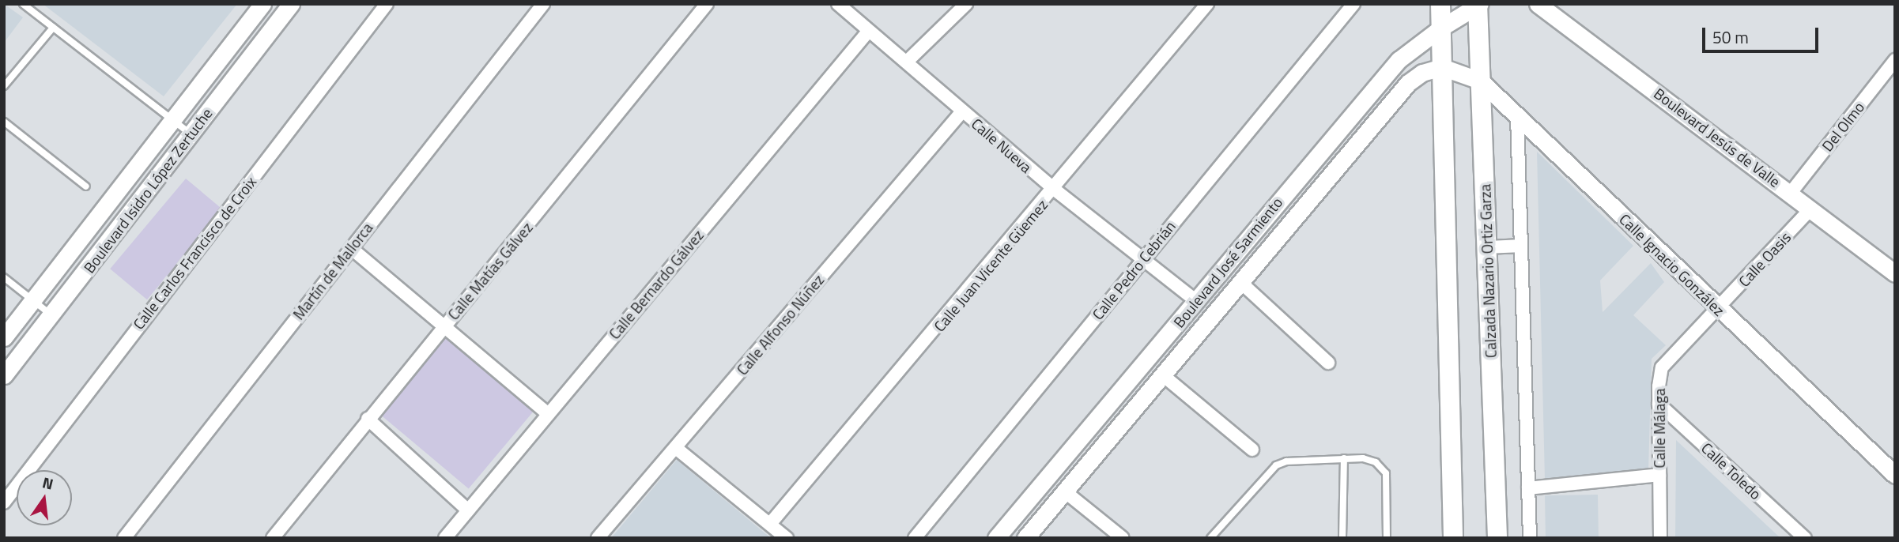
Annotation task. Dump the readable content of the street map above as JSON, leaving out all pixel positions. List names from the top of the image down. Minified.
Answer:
{"streets":{"main road":["Calzada Nazario Ortiz Garza"],"street":["Del Olmo","Boulevard Jesús de Valle","Calle Nueva","Boulevard Isidro López Zertuche","Calle Carlos Francisco de Croix","Calle Oasis","Boulevard José Sarmiento","Calle Ignacio González","Calle Juan Vicente Güemez","Calle Pedro Cebrián","Martín de Mallorca","Calle Matías Gálvez","Calle Bernardo Gálvez","Calle Alfonso Núñez","Calle Málaga","Calle Toledo"]},"crossings":[["Del Olmo","Boulevard Jesús de Valle"],["Boulevard Jesús de Valle","Calle Oasis"],["Calle Nueva","Boulevard José Sarmiento"],["Calle Nueva","Calle Juan Vicente Güemez"],["Calle Nueva","Calle Pedro Cebrián"],["Calle Nueva","Calle Bernardo Gálvez"],["Calle Nueva","Calle Alfonso Núñez"],["Calle Oasis","Calle Ignacio González"],["Calle Oasis","Calle Málaga"],["Boulevard José Sarmiento","Calle Ignacio González"],["Boulevard José Sarmiento","Calzada Nazario Ortiz Garza"],["Calle Ignacio González","Calzada Nazario Ortiz Garza"],["Calle Ignacio González","Calle Málaga"],["Calle Málaga","Calle Toledo"]],"scale_bar":"50 m","north":"top"}
